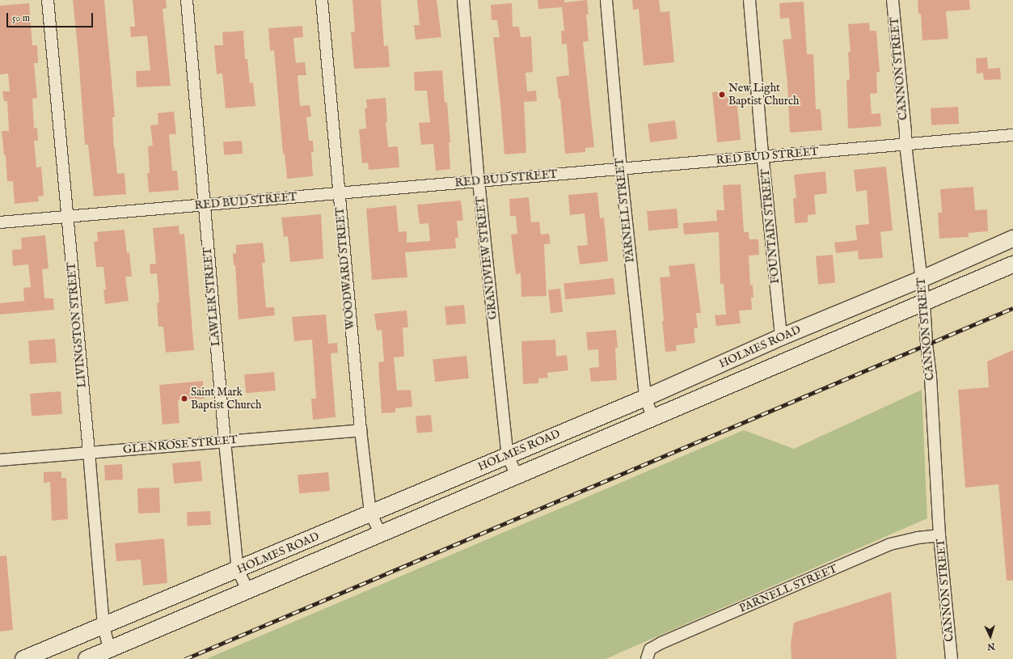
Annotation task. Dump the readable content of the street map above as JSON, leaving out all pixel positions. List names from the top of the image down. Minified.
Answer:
{"streets":{"main road":["HOLMES ROAD"],"street":["CANNON STREET","RED BUD STREET","PARNELL STREET","FOUNTAIN STREET","GRANDVIEW STREET","WOODWARD STREET","LAWLER STREET","LIVINGSTON STREET","GLENROSE STREET"]},"crossings":[["CANNON STREET","RED BUD STREET"],["CANNON STREET","PARNELL STREET"],["CANNON STREET","HOLMES ROAD"],["RED BUD STREET","PARNELL STREET"],["RED BUD STREET","FOUNTAIN STREET"],["RED BUD STREET","GRANDVIEW STREET"],["RED BUD STREET","WOODWARD STREET"],["RED BUD STREET","LAWLER STREET"],["RED BUD STREET","LIVINGSTON STREET"],["PARNELL STREET","HOLMES ROAD"],["FOUNTAIN STREET","HOLMES ROAD"],["GRANDVIEW STREET","HOLMES ROAD"],["WOODWARD STREET","HOLMES ROAD"],["WOODWARD STREET","GLENROSE STREET"],["LAWLER STREET","HOLMES ROAD"],["LAWLER STREET","GLENROSE STREET"],["LIVINGSTON STREET","HOLMES ROAD"],["LIVINGSTON STREET","GLENROSE STREET"]],"places":["New Light Baptist Church","Saint Mark Baptist Church"],"scale_bar":"50 m","north":"bottom"}
